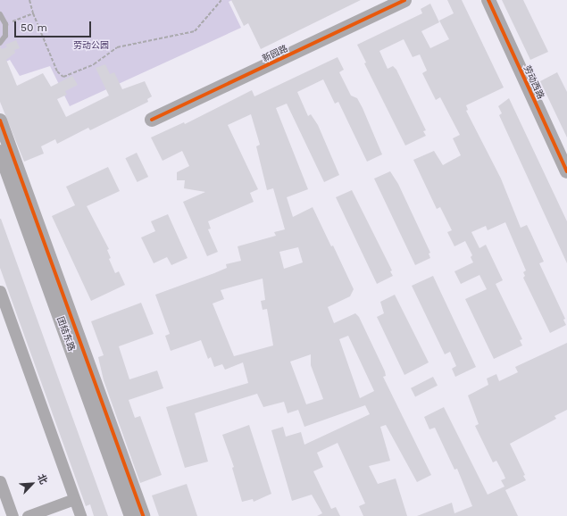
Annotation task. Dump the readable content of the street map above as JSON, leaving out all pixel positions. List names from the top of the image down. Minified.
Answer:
{"streets":{"street":["新园路","劳动西路","团结东路"]},"parks":["劳动公园"],"scale_bar":"50 m","north":"top right"}
